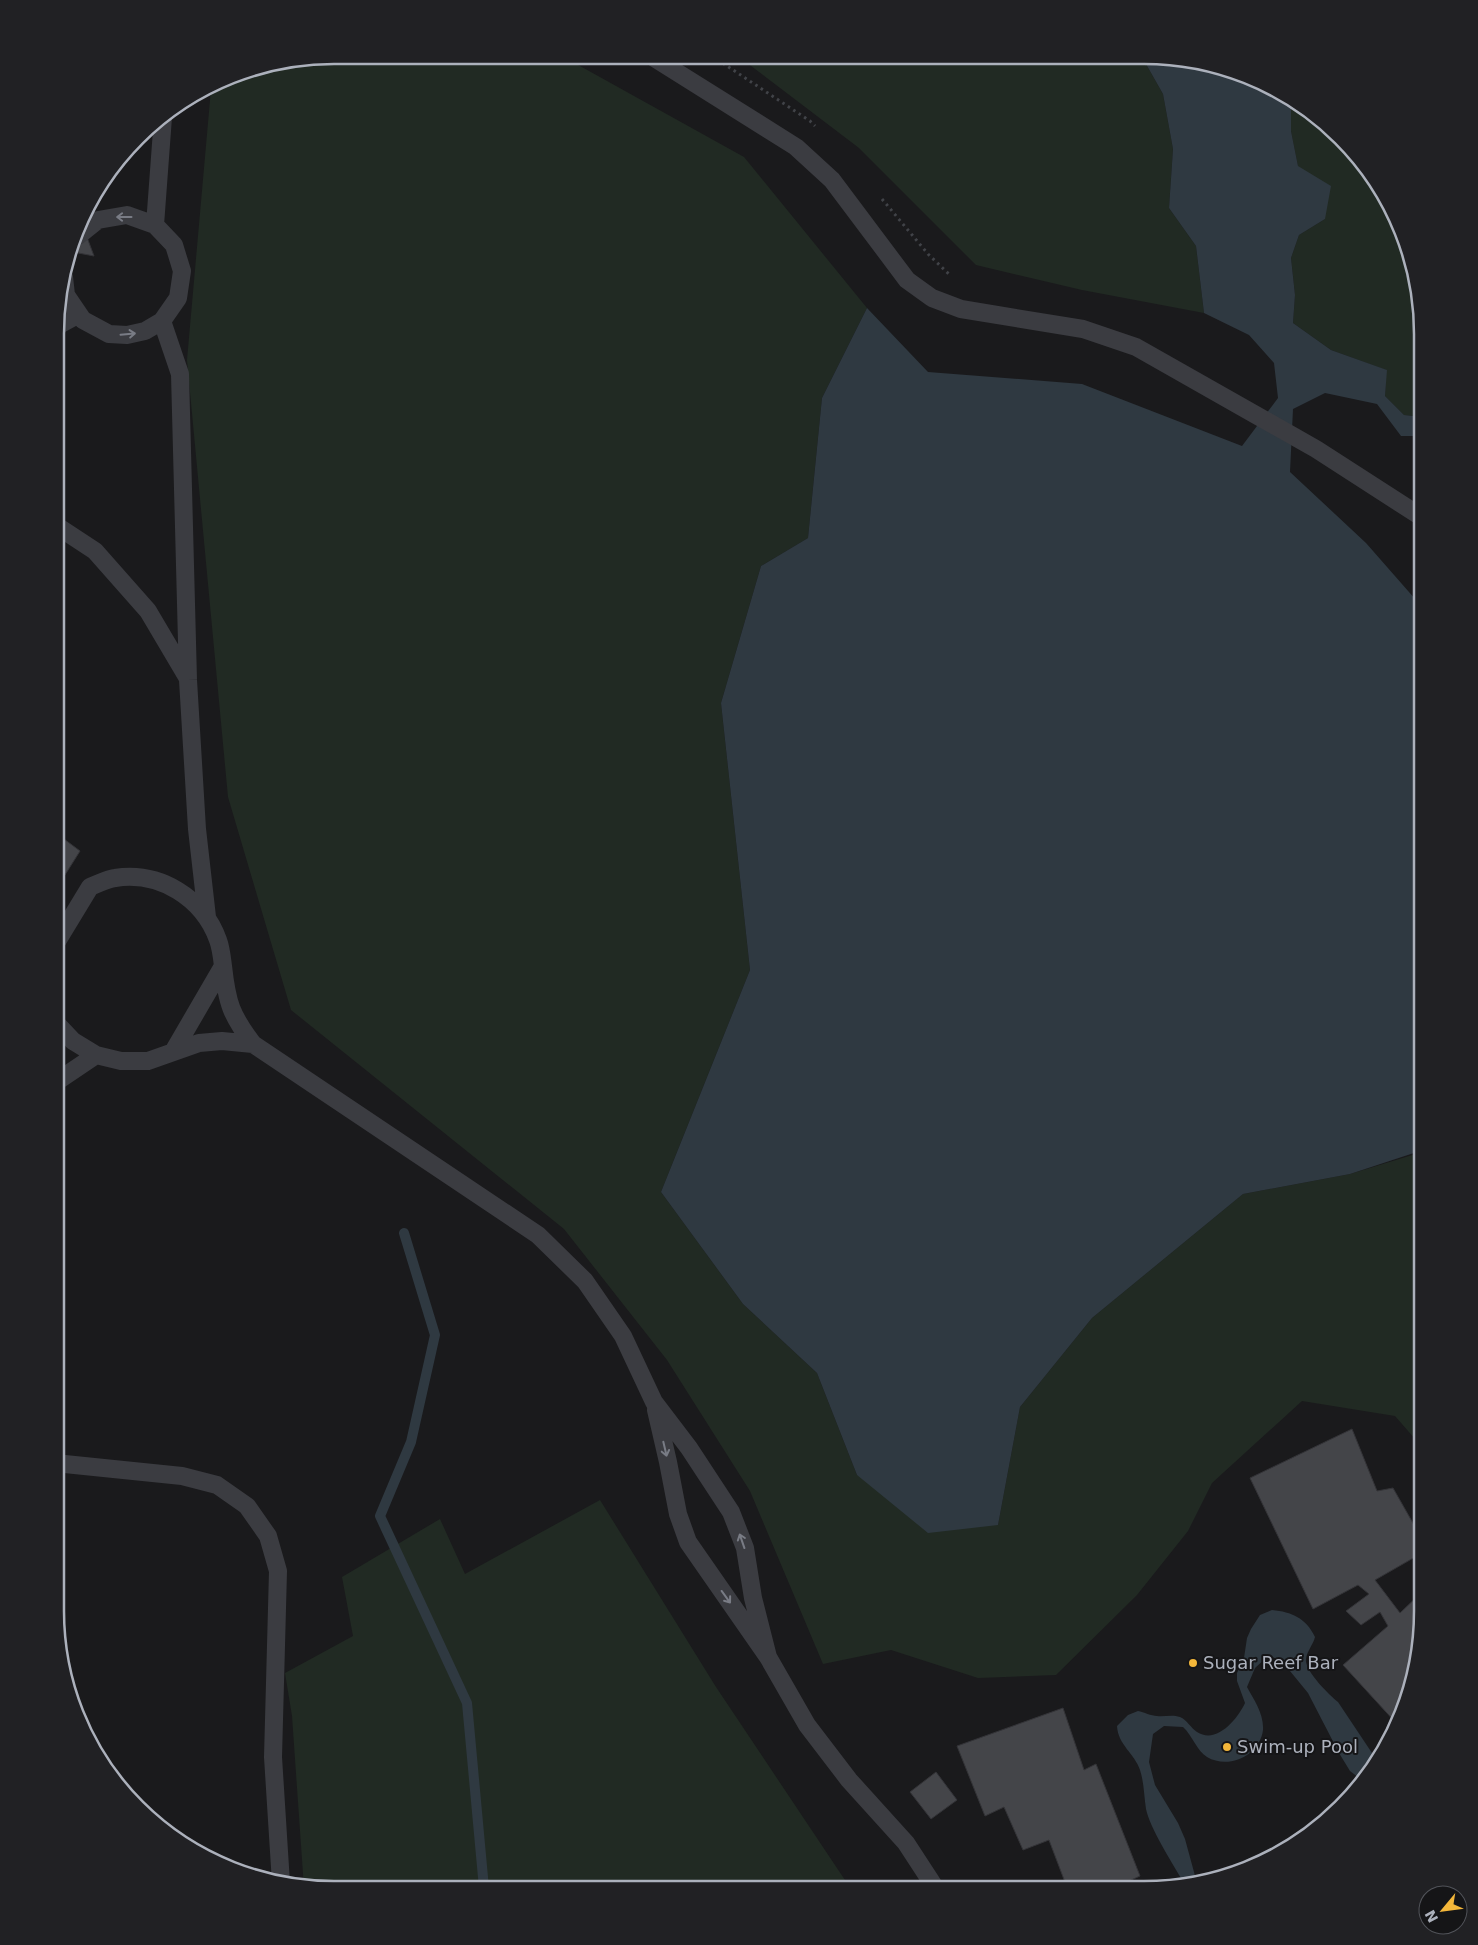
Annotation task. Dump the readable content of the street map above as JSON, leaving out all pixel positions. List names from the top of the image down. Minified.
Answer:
{"places":["Sugar Reef Bar","Swim-up Pool"],"north":"bottom left"}
